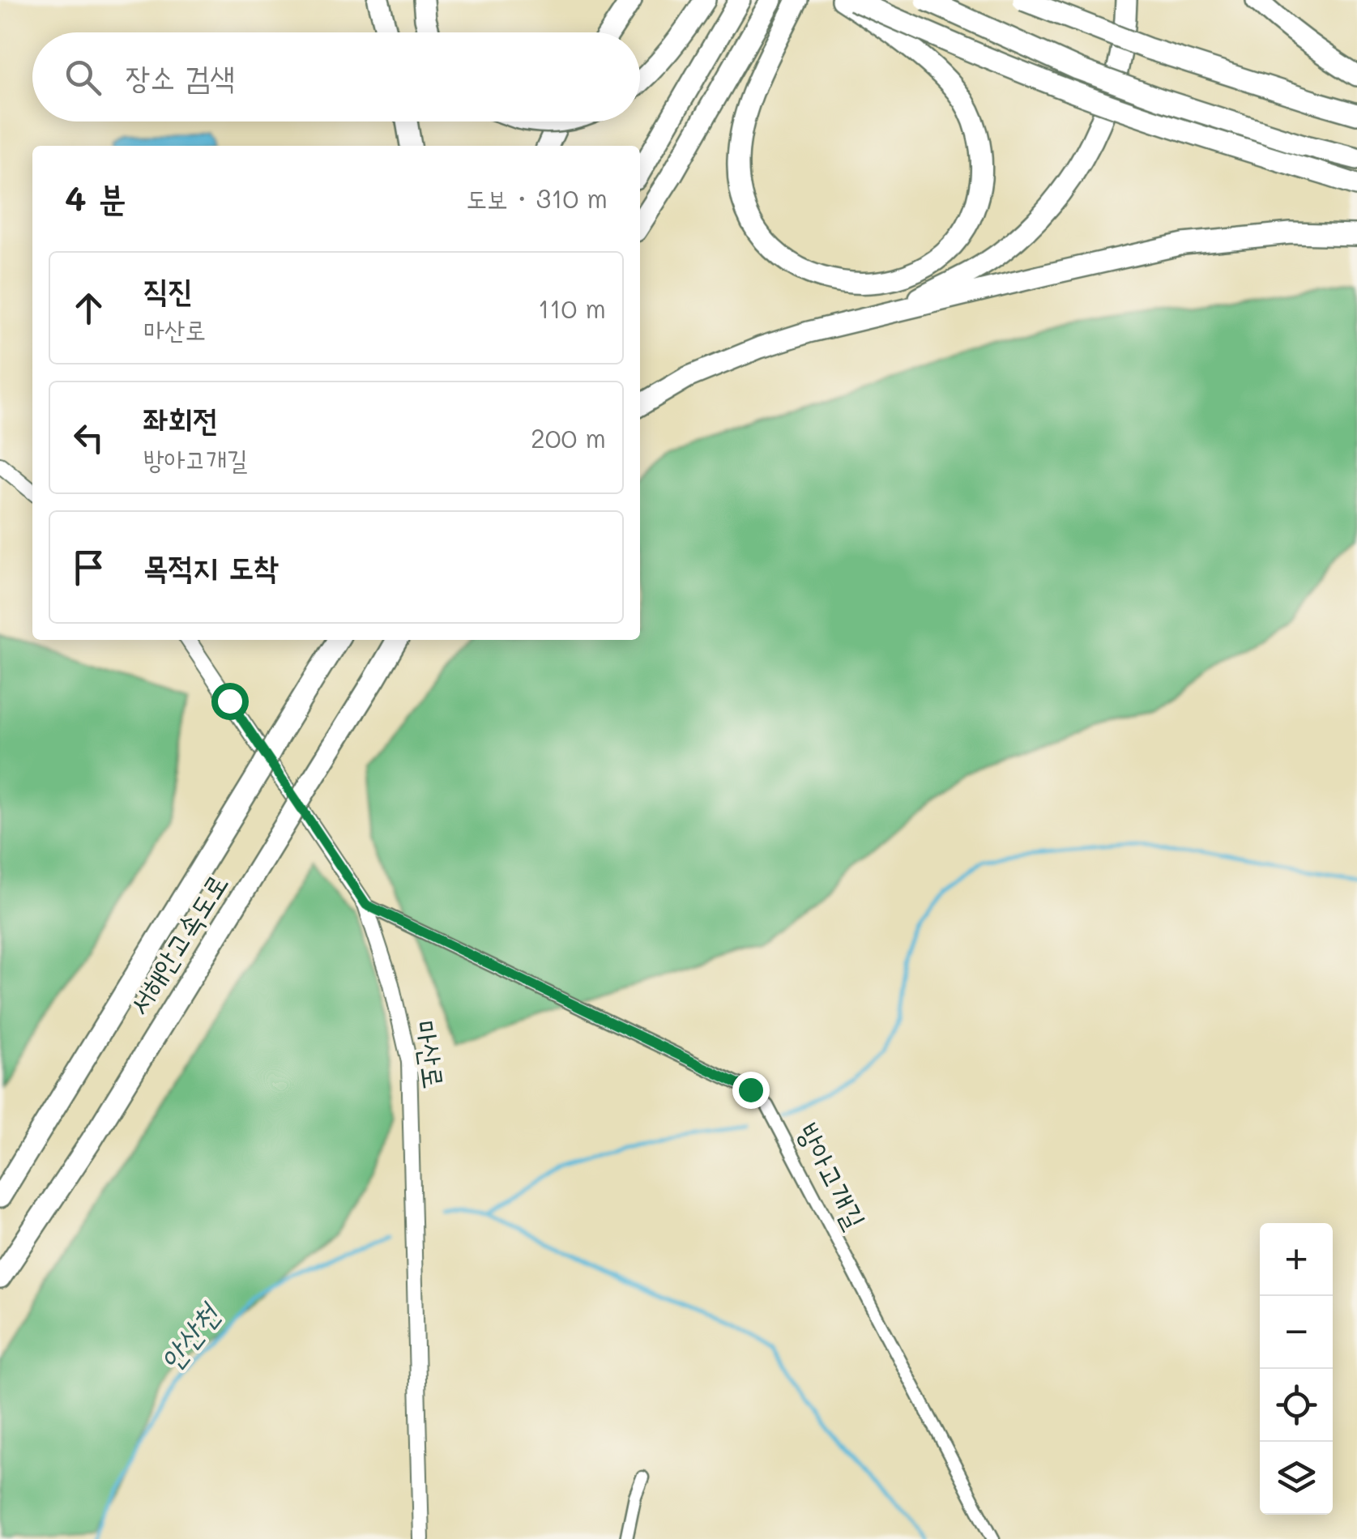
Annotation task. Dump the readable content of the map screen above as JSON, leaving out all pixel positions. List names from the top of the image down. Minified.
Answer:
{"streets":{"highway":["서해안고속도로"],"street":["마산로","방아고개길"]},"crossings":[["마산로","방아고개길"]],"water":["안산천"],"page":{"search":"장소 검색","heading":["4 분","도보 · 310 m"],"list":[["직진","마산로","110 m"],["좌회전","방아고개길","200 m"],"목적지 도착"],"map_buttons":["+","−"]}}
